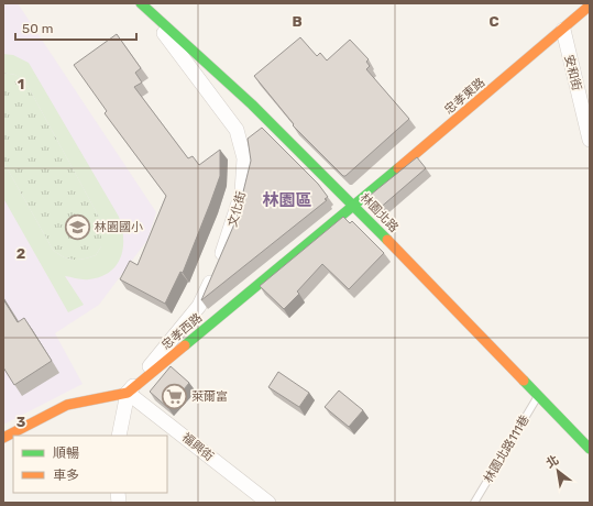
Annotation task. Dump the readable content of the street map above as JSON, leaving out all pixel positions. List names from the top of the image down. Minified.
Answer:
{"streets":{"street":["安和街","忠孝東路","文化街","林園北路","忠孝西路","福興街"],"lane":["林園北路111巷"]},"crossings":[["安和街","忠孝東路"],["忠孝東路","林園北路"],["忠孝東路","忠孝西路"],["文化街","林園北路"],["文化街","忠孝西路"],["文化街","福興街"],["林園北路","忠孝西路"],["林園北路","林園北路111巷"],["忠孝西路","福興街"]],"districts":["林園區"],"places":{"school or university":["林園國小"],"supermarket":["萊爾富"]},"legend":["順暢","車多"],"scale_bar":"50 m","north":"top left","grid":{"columns":["B","C"],"rows":["1","2","3"]}}
